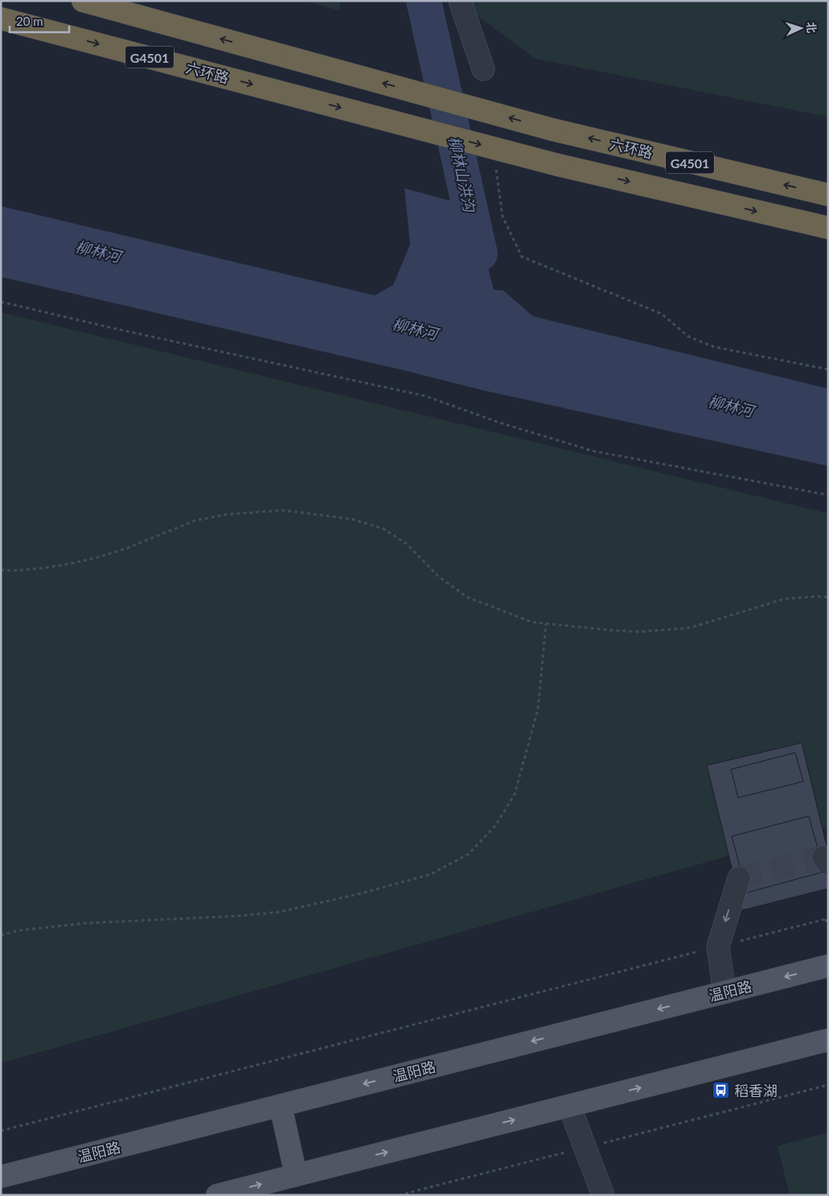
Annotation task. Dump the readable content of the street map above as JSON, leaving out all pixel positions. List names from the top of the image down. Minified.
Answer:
{"streets":{"highway":["G4501","六环路"],"main road":["温阳路"]},"water":["柳林山洪沟","柳林河"],"places":{"bus stop":["稻香湖"]},"scale_bar":"20 m","north":"right"}
